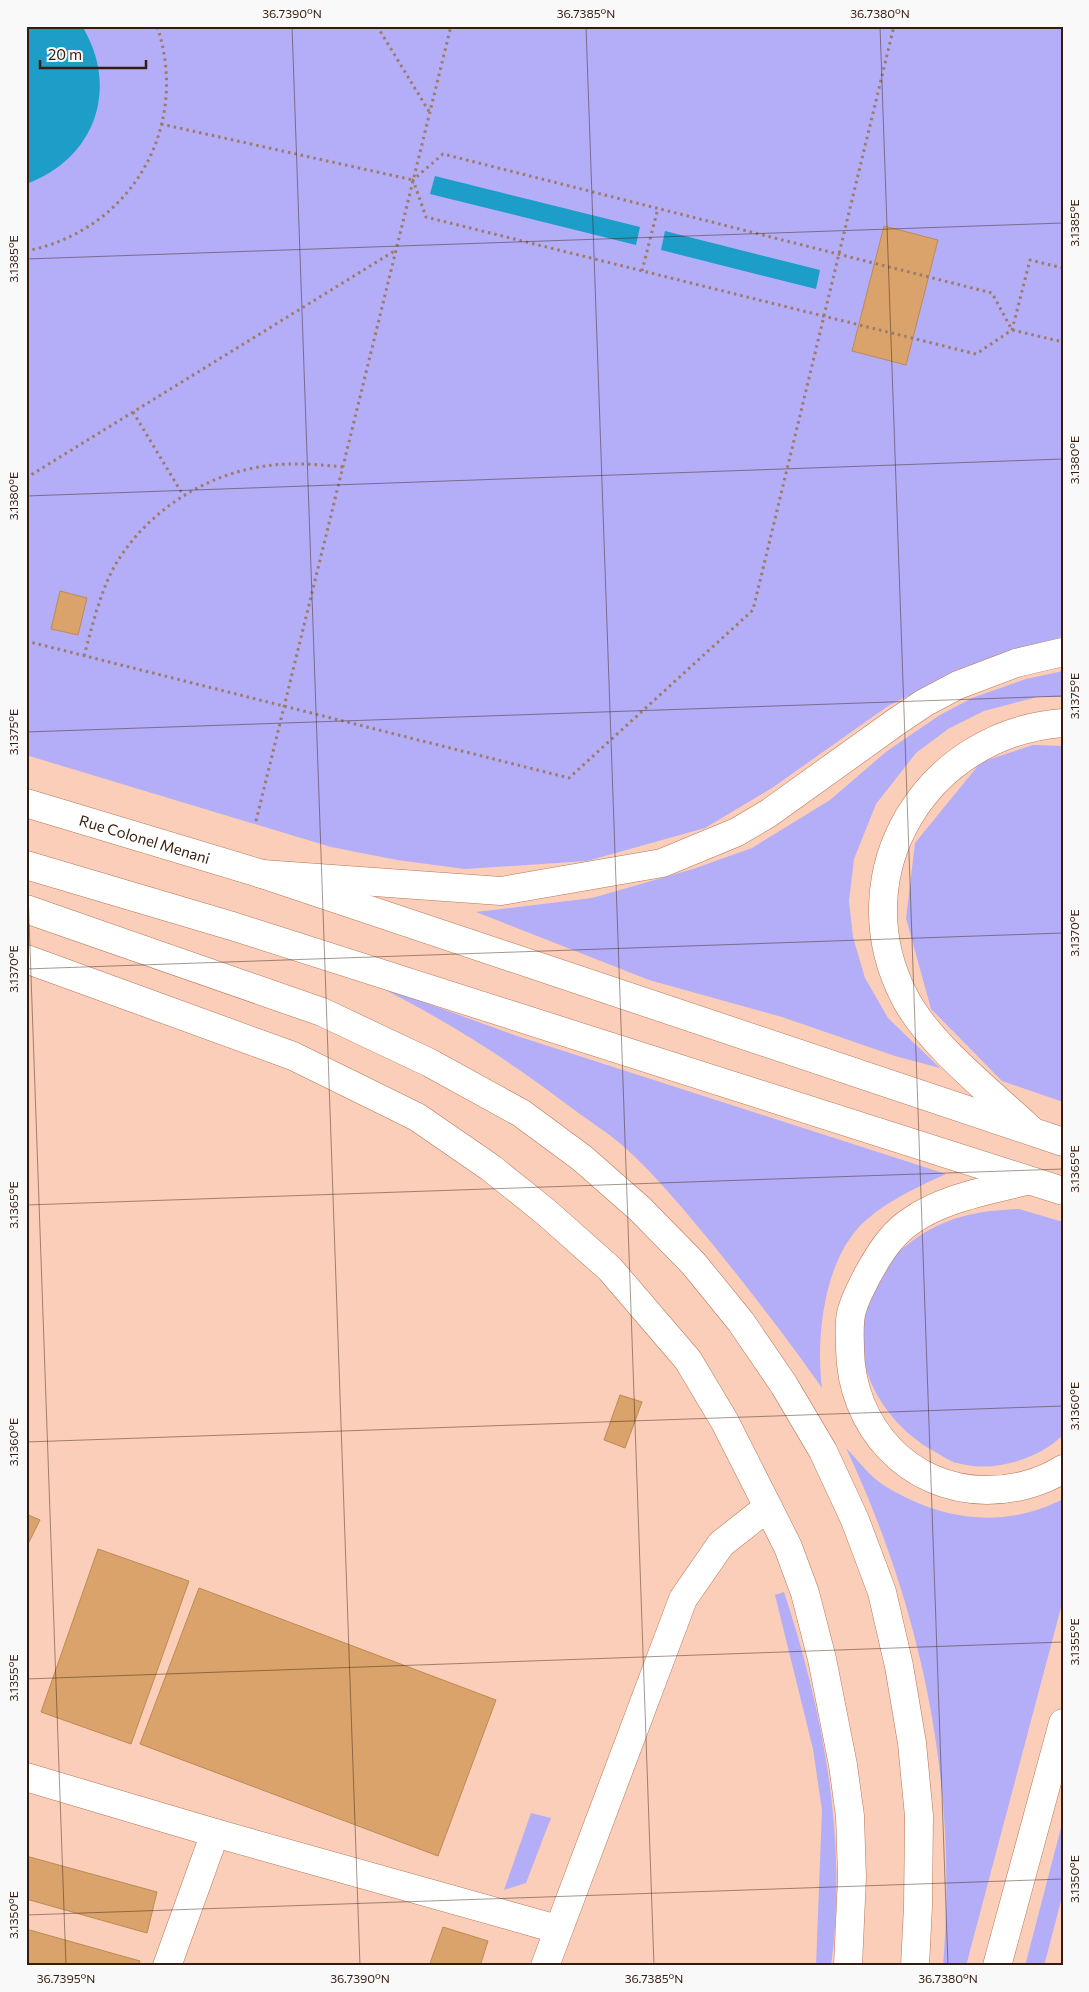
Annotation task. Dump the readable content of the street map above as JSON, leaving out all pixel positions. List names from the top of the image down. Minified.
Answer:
{"streets":{"main road":["Rue Colonel Menani"]},"scale_bar":"20 m","coordinates":["36.7390°N","36.7385°N","36.7380°N","3.1385°E","3.1380°E","3.1375°E","3.1370°E","3.1365°E","3.1360°E","3.1355°E","3.1350°E","36.7395°N"]}
